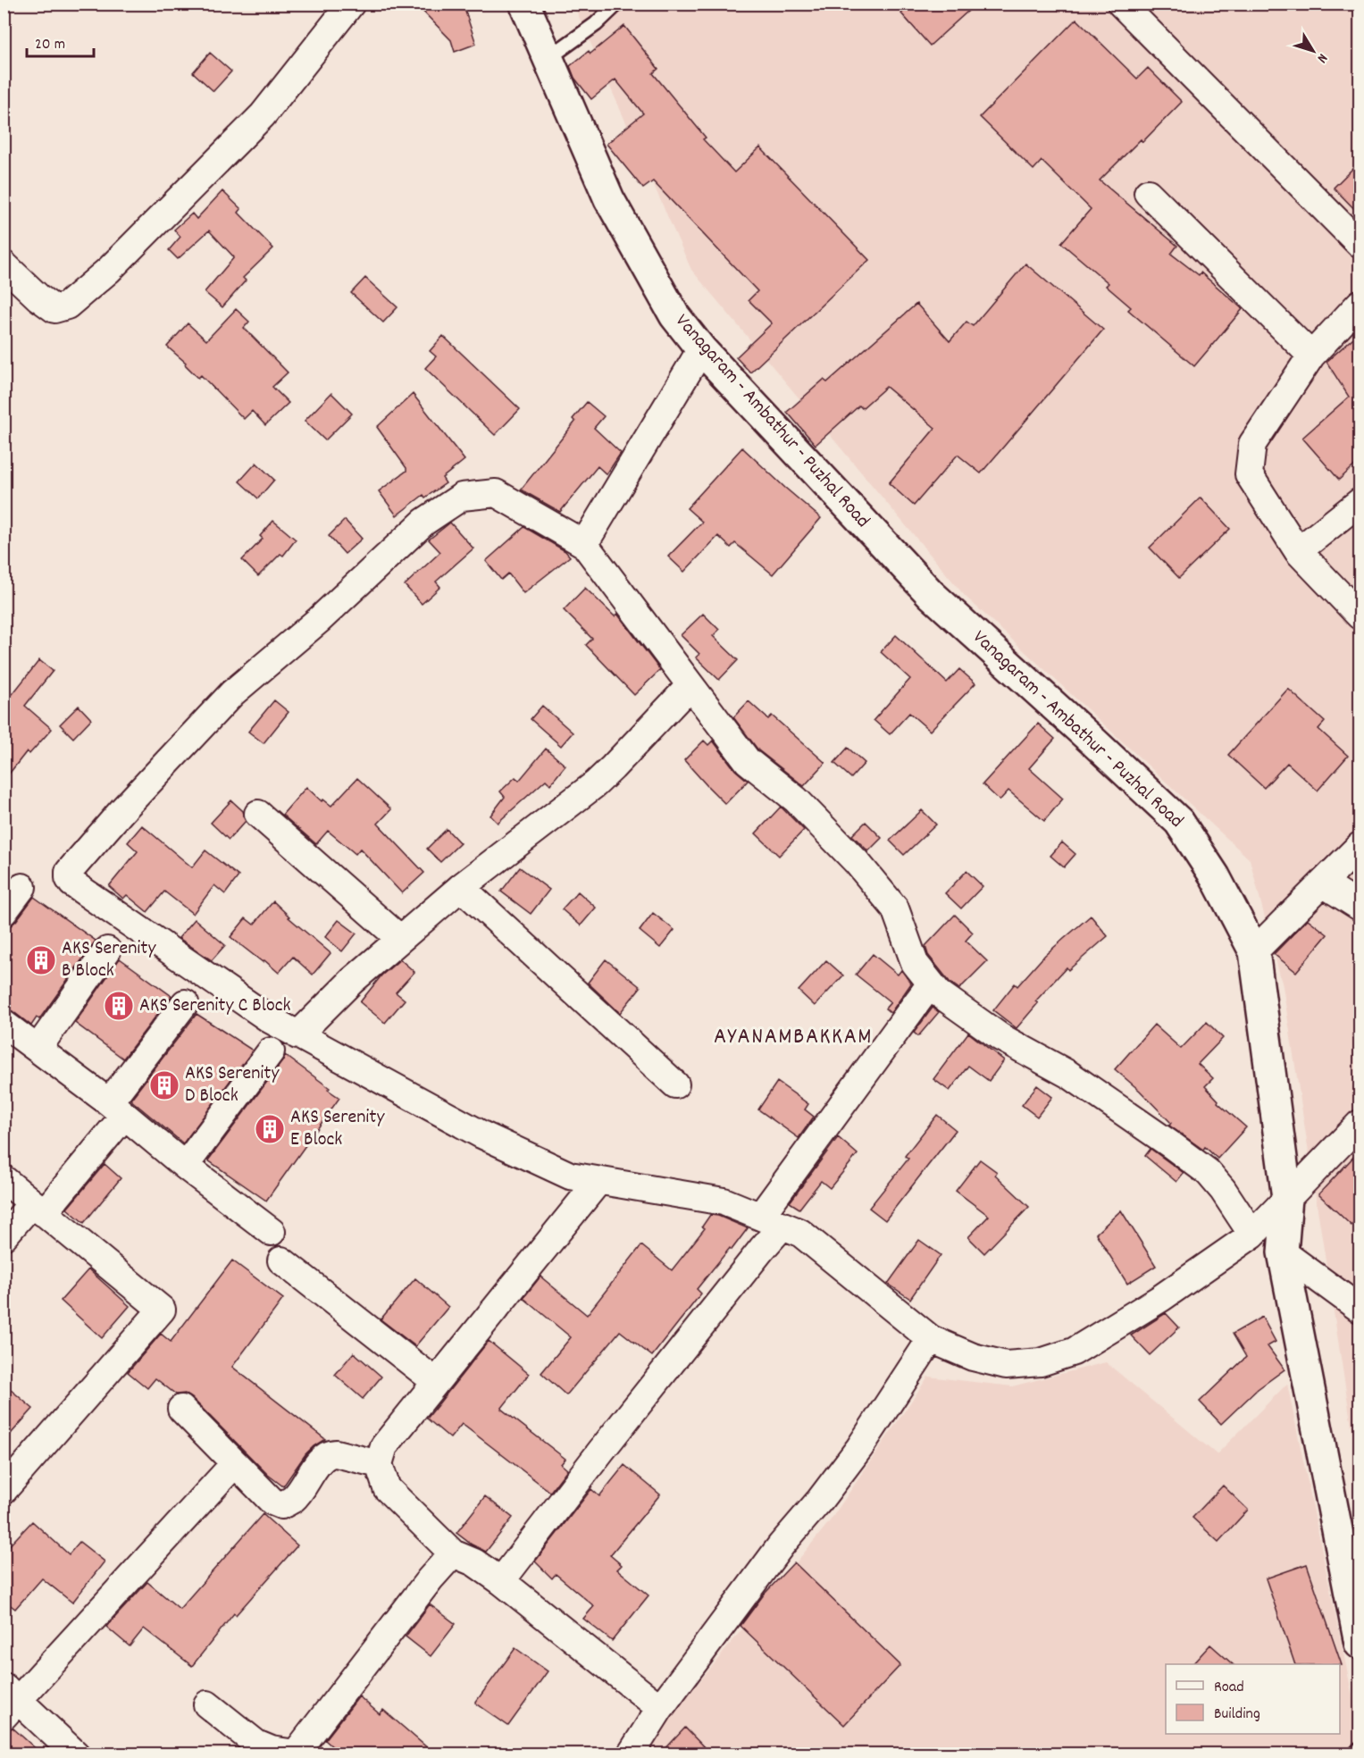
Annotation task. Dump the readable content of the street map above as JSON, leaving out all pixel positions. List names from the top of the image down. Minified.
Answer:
{"streets":{"main road":["Vanagaram - Ambathur - Puzhal Road"]},"districts":["AYANAMBAKKAM"],"places":{"building":["AKS Serenity B Block","AKS Serenity C Block","AKS Serenity D Block","AKS Serenity E Block"]},"legend":["Road","Building"],"scale_bar":"20 m","north":"bottom right"}
